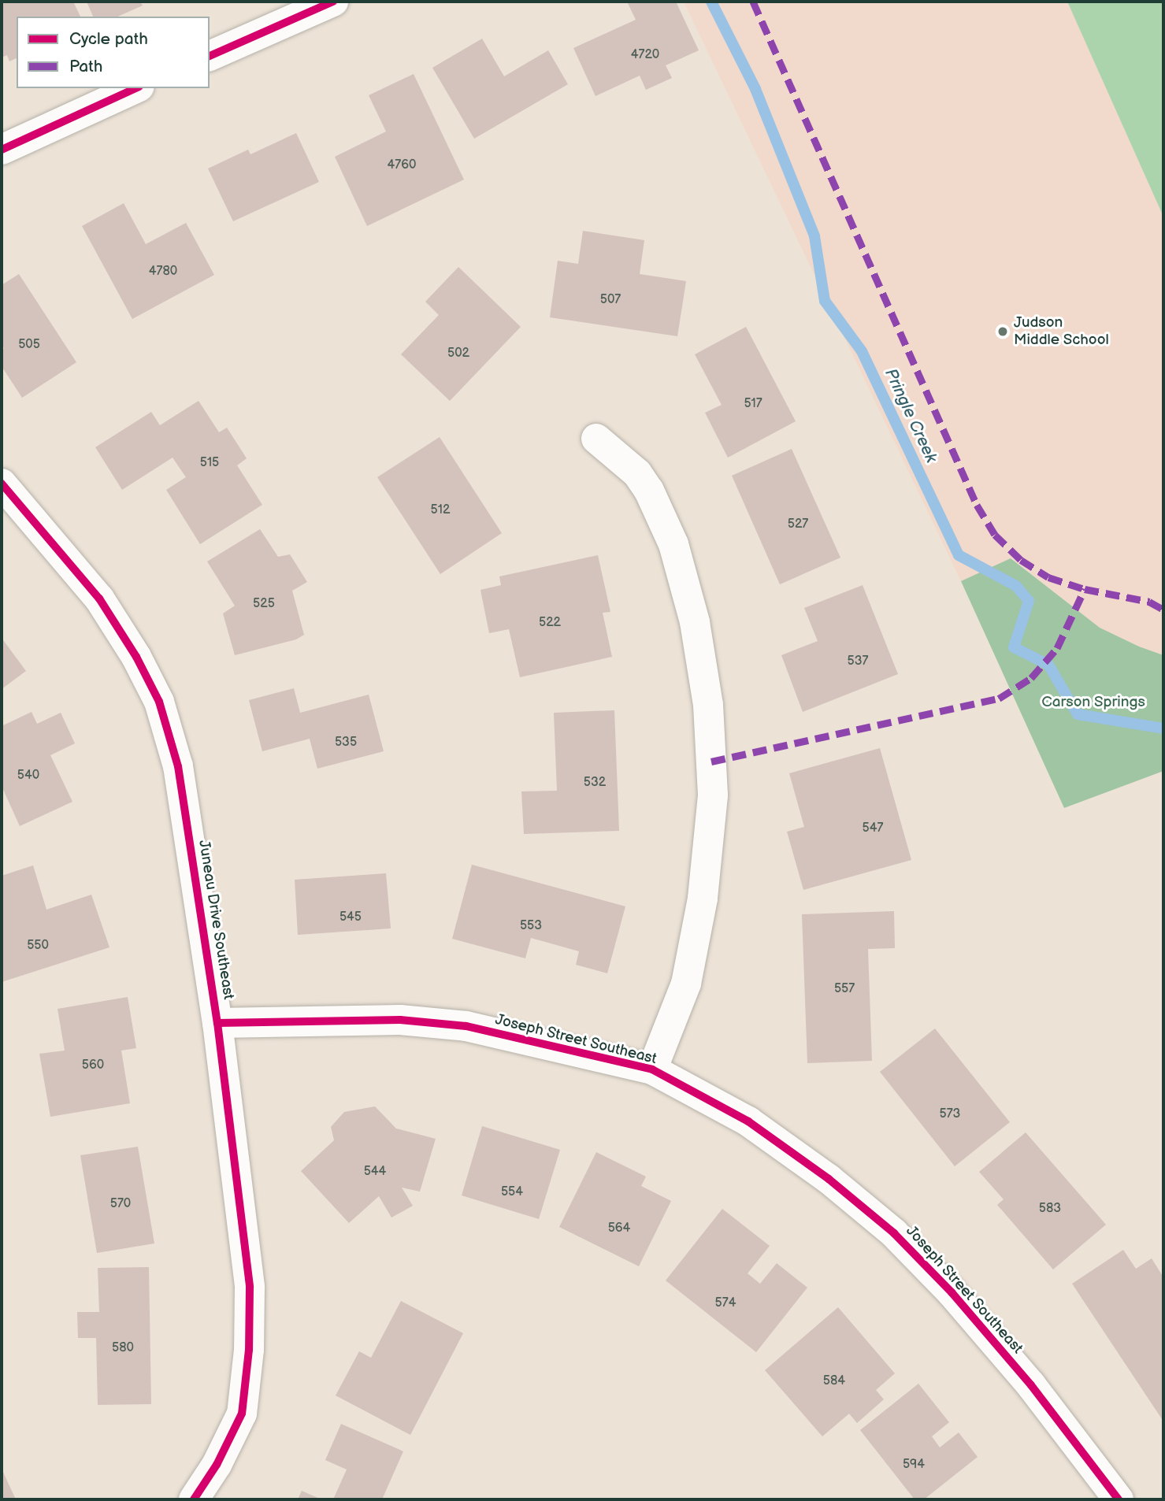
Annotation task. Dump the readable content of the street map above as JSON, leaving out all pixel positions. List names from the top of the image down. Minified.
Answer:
{"streets":{"street":["Juneau Drive Southeast","Joseph Street Southeast"]},"crossings":[["Juneau Drive Southeast","Joseph Street Southeast"]],"water":["Pringle Creek"],"parks":["Carson Springs"],"places":["Judson Middle School"],"house_numbers":["4720","4760","4780","507","505","502","517","515","512","527","525","522","537","535","540","532","547","545","553","550","557","560","573","544","554","570","583","564","574","580","584","594"],"legend":["Cycle path","Path"]}
